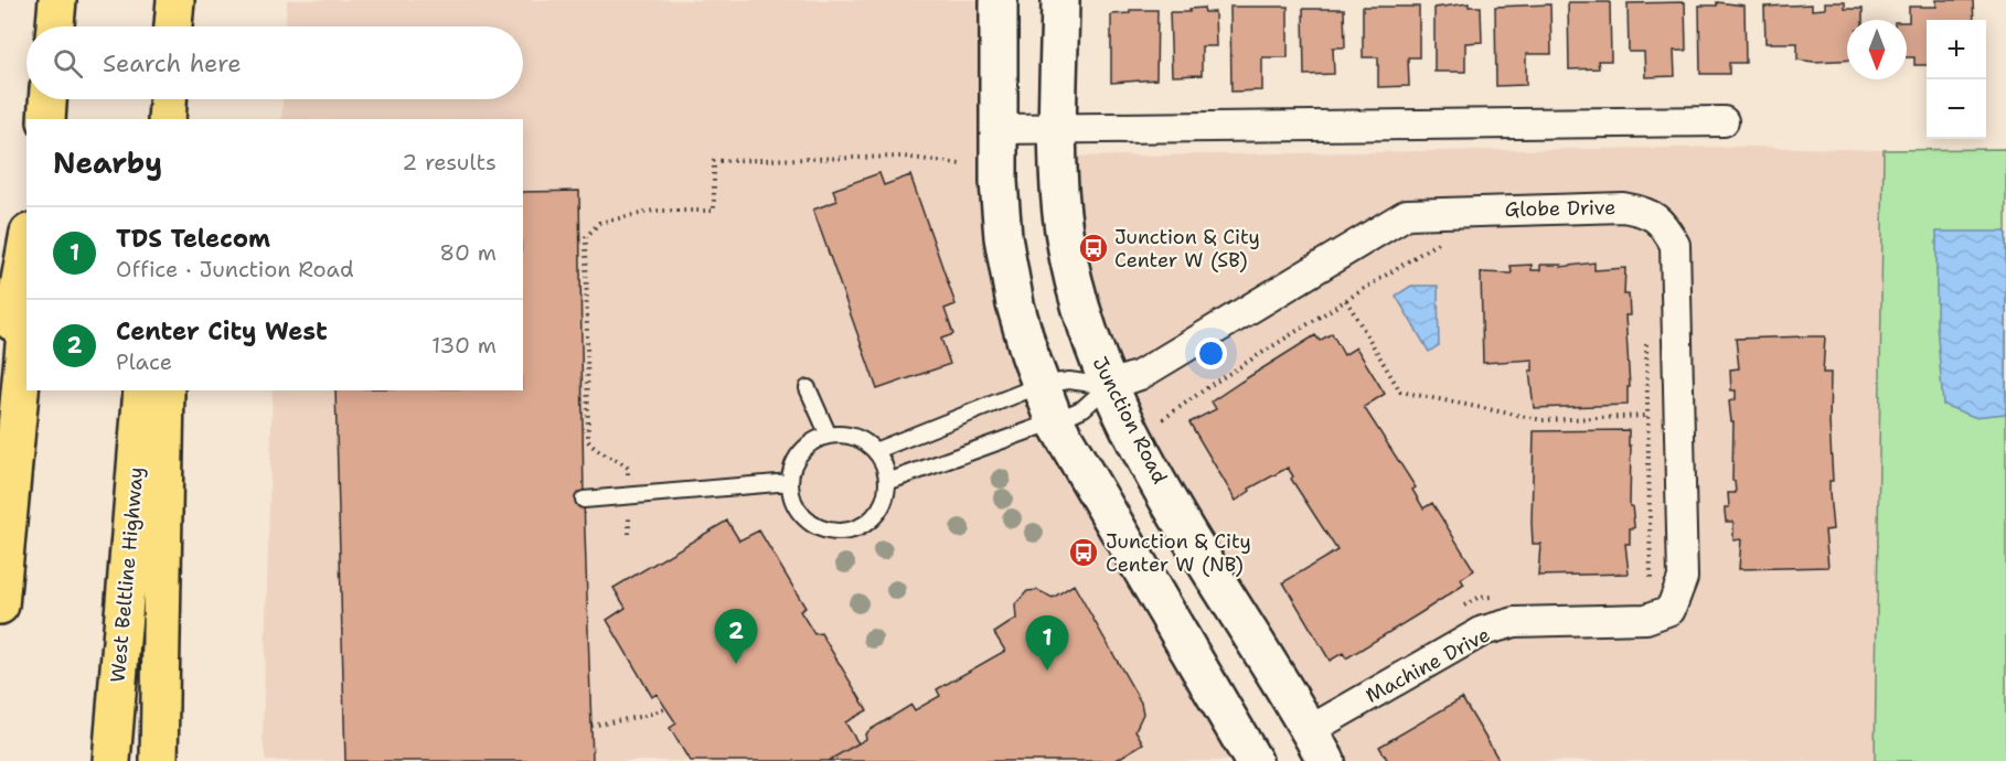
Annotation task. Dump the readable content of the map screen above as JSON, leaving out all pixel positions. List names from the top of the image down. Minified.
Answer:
{"streets":{"highway":["West Beltline Highway"],"street":["Globe Drive","Junction Road","Machine Drive"]},"crossings":[["Globe Drive","Junction Road"],["Globe Drive","Machine Drive"],["Junction Road","Machine Drive"]],"places":{"bus stop":["Junction & City Center W (SB)","Junction & City Center W (NB)"]},"north":"bottom","page":{"map_buttons":["+","−"],"search":"Search here","heading":["Nearby","2 results"],"list":[{"mark":"1","name":"TDS Telecom","note":"Office · Junction Road","value":"80 m"},{"mark":"2","name":"Center City West","note":"Place","value":"130 m"}],"pins":["2","1"]}}
